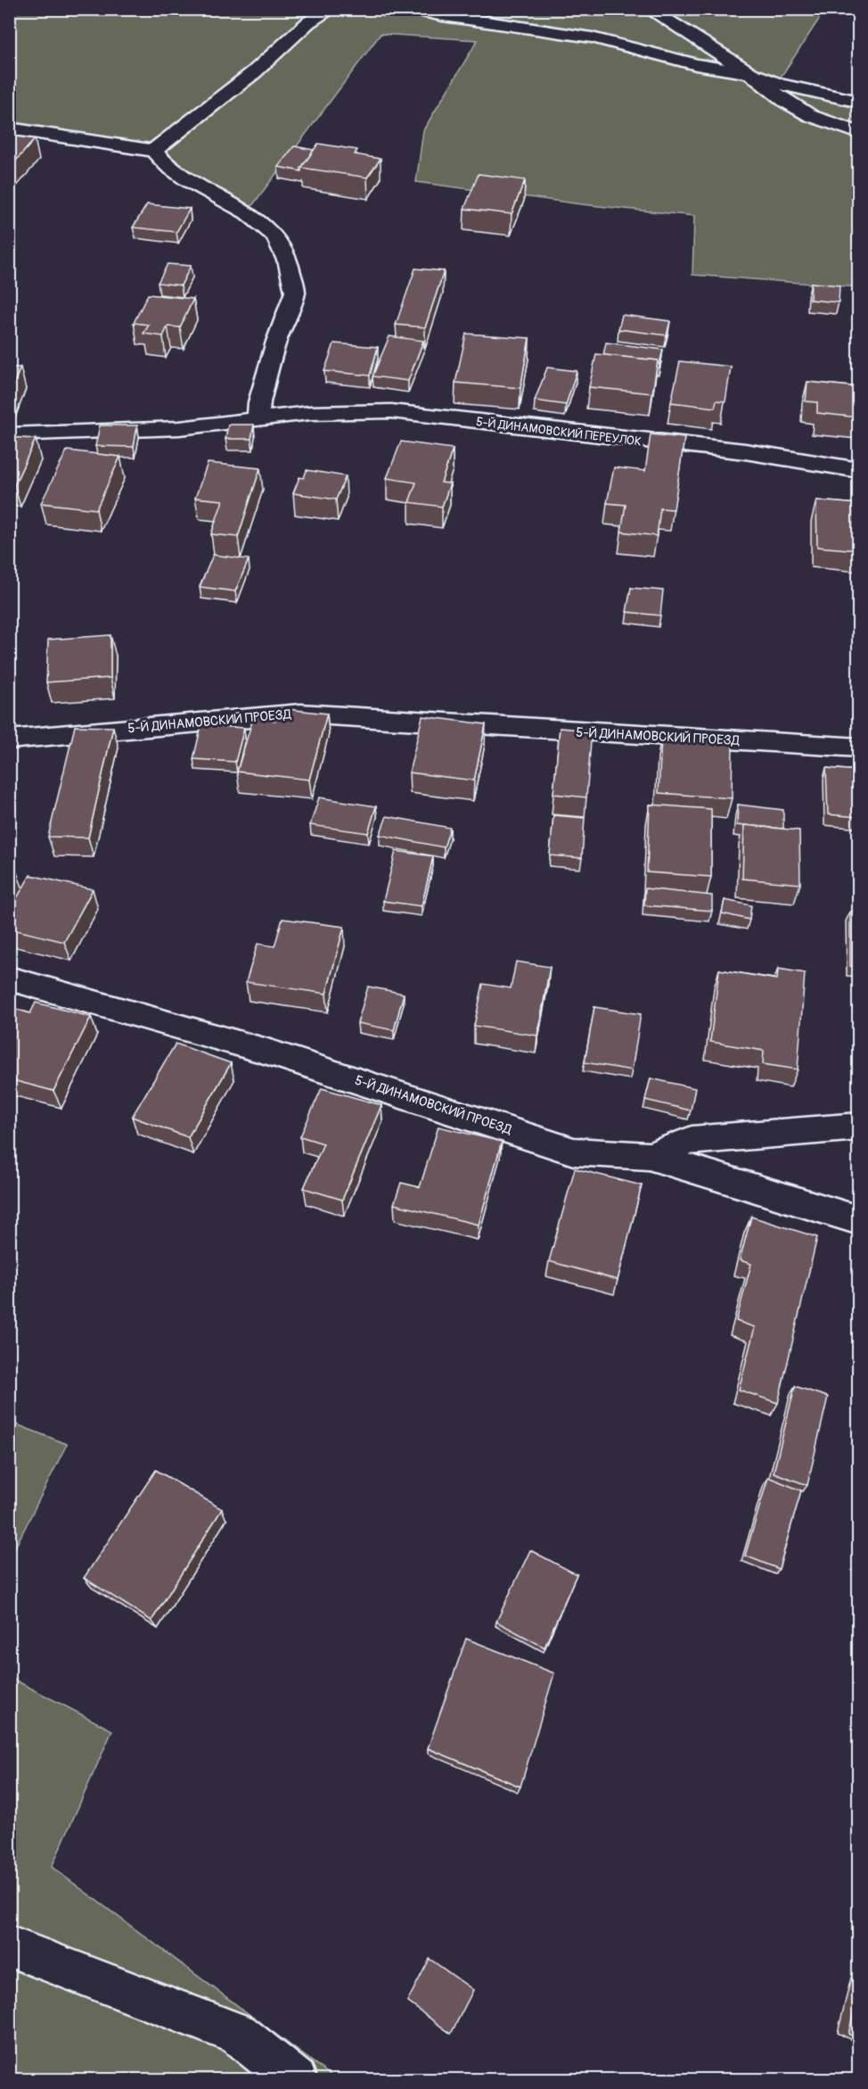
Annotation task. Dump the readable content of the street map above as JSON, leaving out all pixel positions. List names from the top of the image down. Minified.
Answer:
{"streets":{"street":["5-Й ДИНАМОВСКИЙ ПЕРЕУЛОК","5-Й ДИНАМОВСКИЙ ПРОЕЗД"]}}
